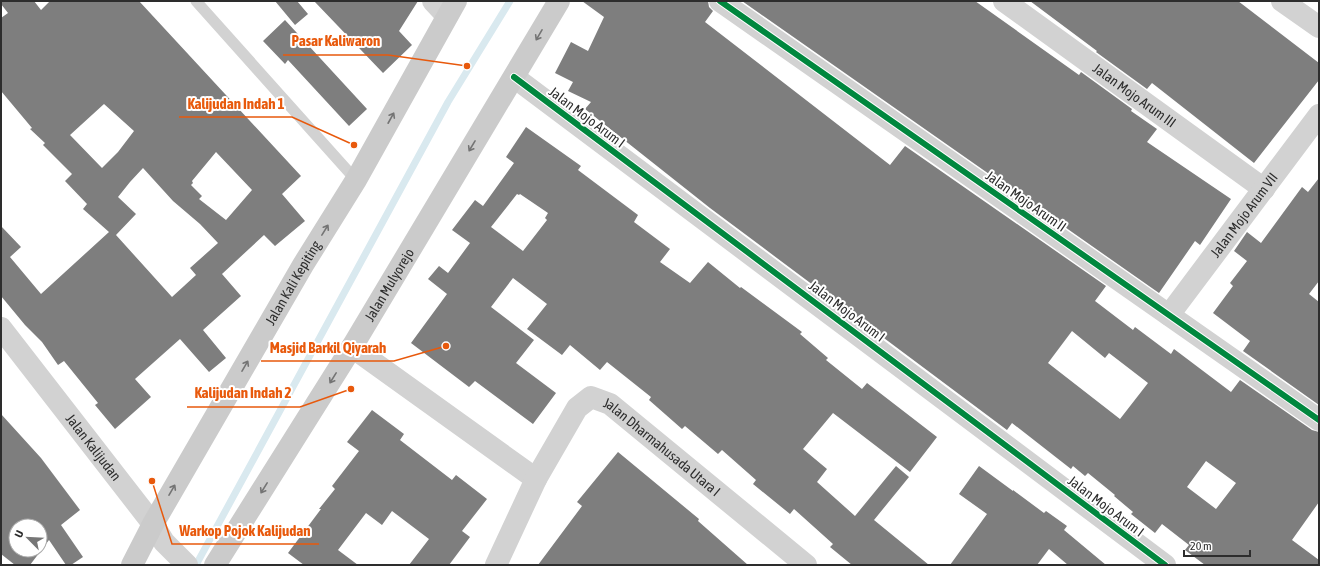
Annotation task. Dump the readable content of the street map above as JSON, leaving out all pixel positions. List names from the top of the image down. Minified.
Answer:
{"streets":{"main road":["Jalan Kali Kepiting","Jalan Mulyorejo"],"street":["Jalan Mojo Arum III","Jalan Mojo Arum I","Jalan Mojo Arum II","Jalan Mojo Arum VII","Jalan Kalijudan","Jalan Dharmahusada Utara I"]},"crossings":[["Jalan Mojo Arum III","Jalan Mojo Arum VII"],["Jalan Mojo Arum I","Jalan Mulyorejo"],["Jalan Mojo Arum II","Jalan Mojo Arum VII"],["Jalan Kali Kepiting","Jalan Kalijudan"]],"one_way":["Jalan Kali Kepiting","Jalan Mulyorejo"],"places":["Pasar Kaliwaron","Kalijudan Indah 1","Masjid Barkil Qiyarah","Kalijudan Indah 2","Warkop Pojok Kalijudan"],"scale_bar":"20 m","north":"top left"}
